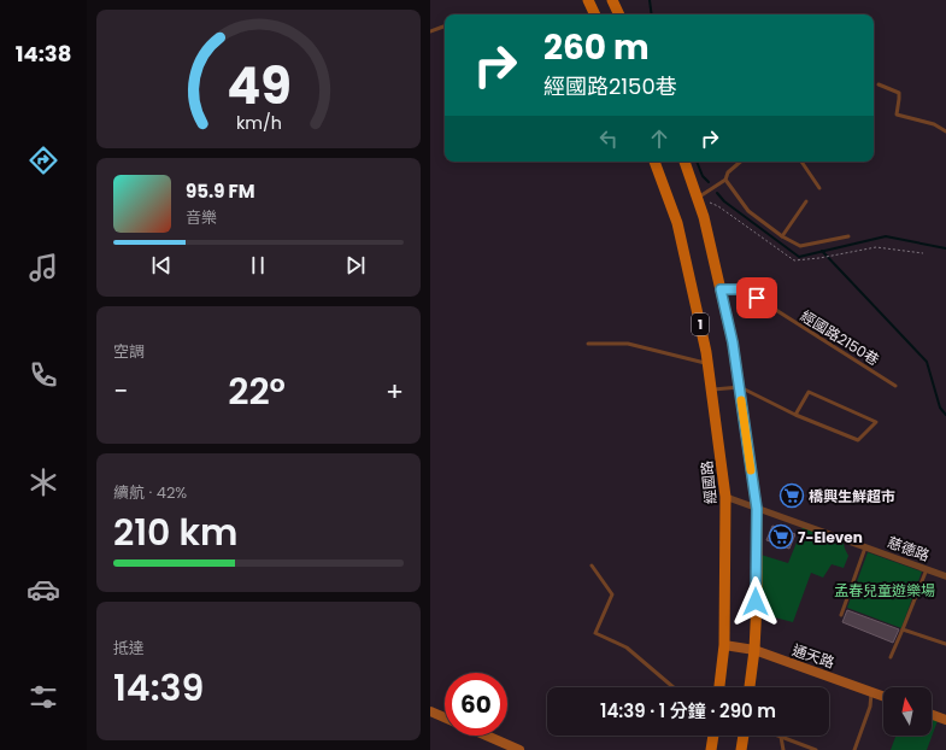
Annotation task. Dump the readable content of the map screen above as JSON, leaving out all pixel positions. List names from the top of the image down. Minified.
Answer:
{"streets":{"main road":["1","經國路","通天路"],"street":["慈德路"],"lane":["經國路2150巷"]},"crossings":[["1","經國路2150巷"],["1","慈德路"],["1","通天路"],["經國路","慈德路"],["經國路","通天路"]],"parks":["孟春兒童遊樂場"],"places":{"supermarket":["橋興生鮮超市","7-Eleven"]},"north":"top","page":{"tabs":"14:38","turn":["260 m","經國路2150巷"],"song":["95.9 FM","音樂"],"tile":["空調",["續航 · 42%","210 km"],["抵達","14:39"]],"heat":["−","22°","+"],"limit":"60","trip":"14:39 · 1 分鐘 · 290 m","gauge":["49","km/h"]}}
